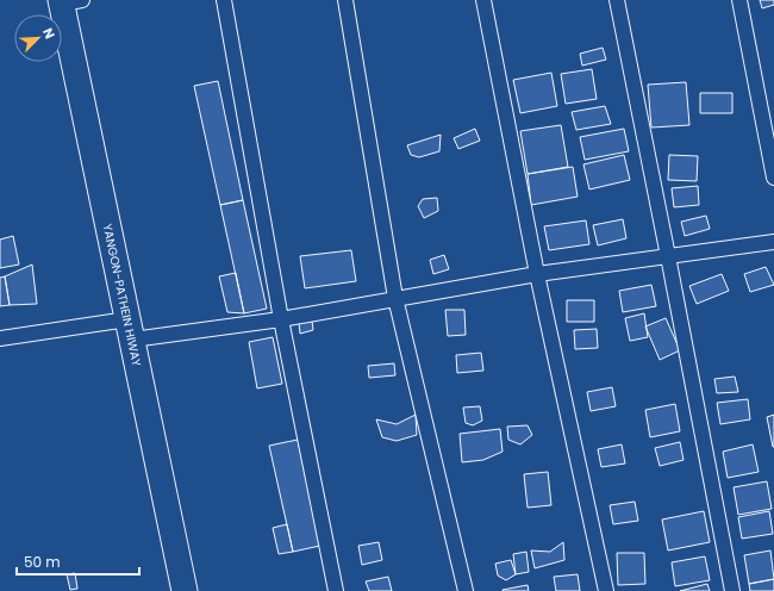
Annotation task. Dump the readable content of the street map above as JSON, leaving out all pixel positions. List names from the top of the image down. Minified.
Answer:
{"streets":{"highway":["YANGON-PATHEIN HIWAY"]},"scale_bar":"50 m","north":"top right"}
